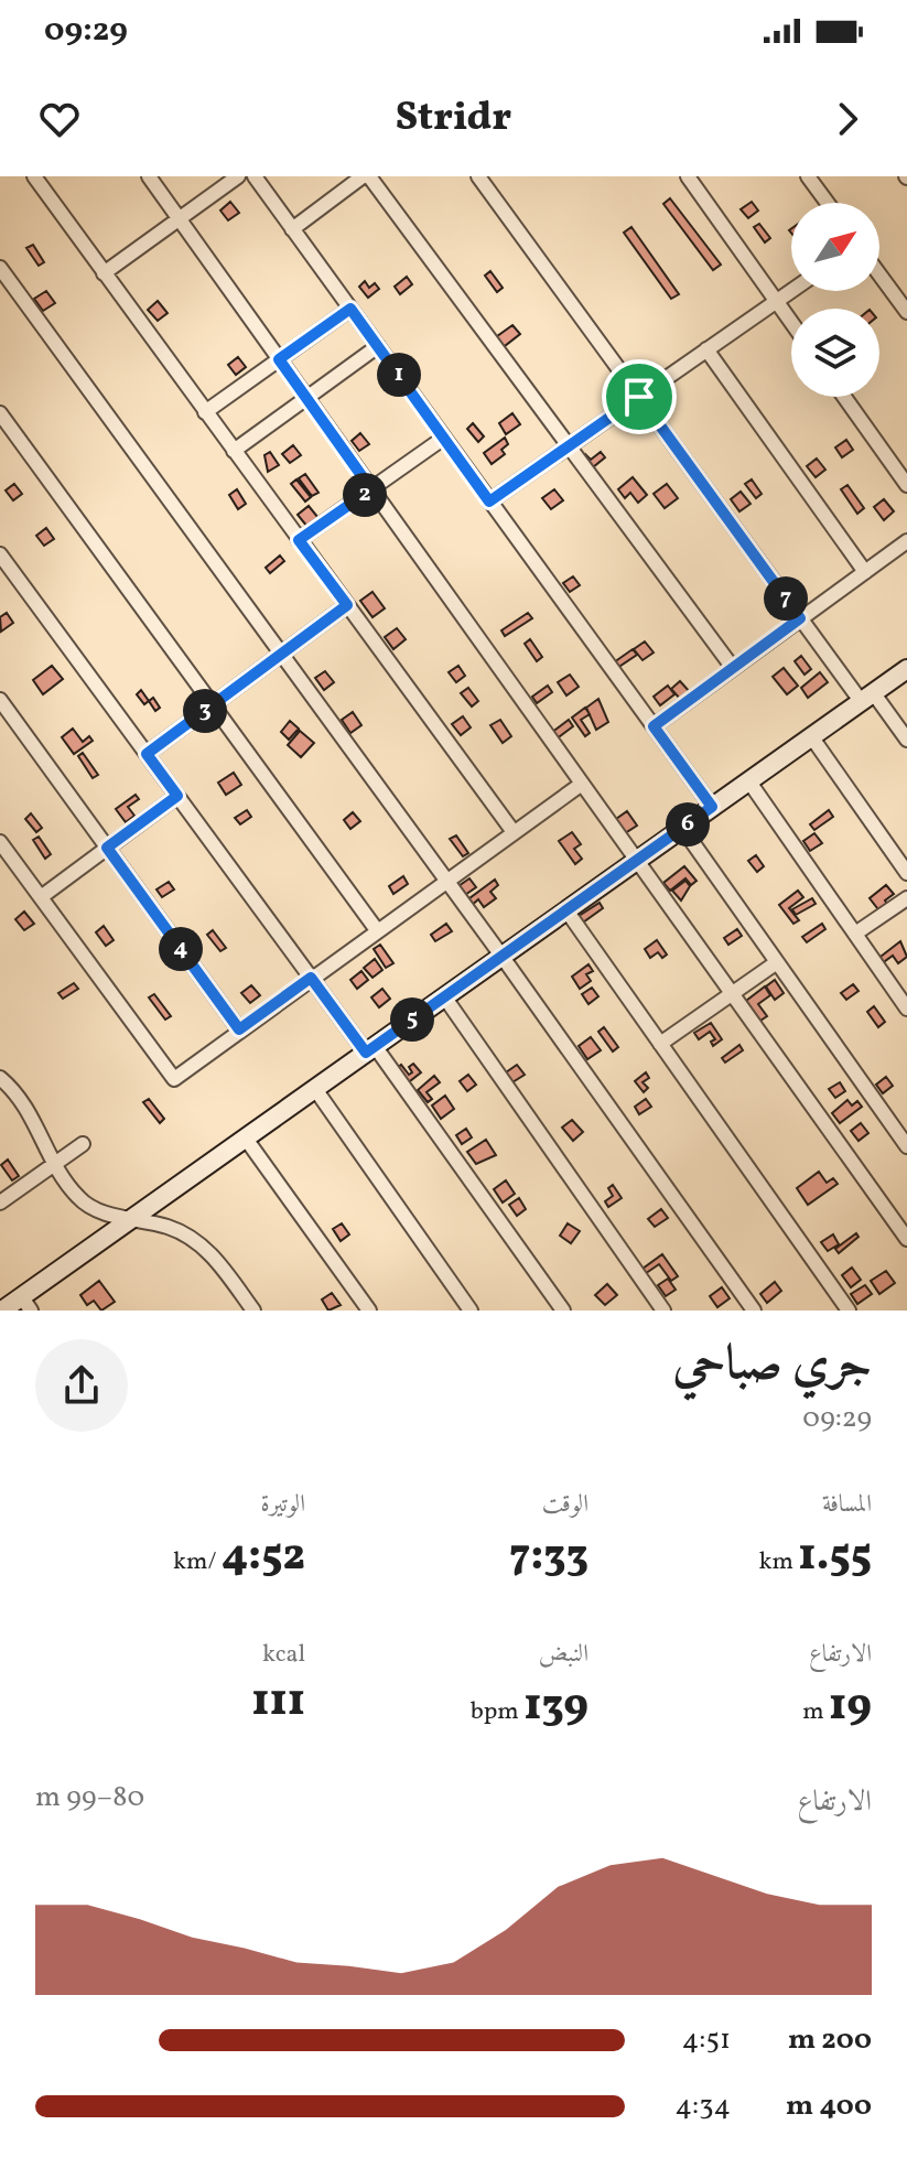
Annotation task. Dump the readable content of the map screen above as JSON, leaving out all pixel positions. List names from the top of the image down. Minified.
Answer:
{"north":"top right","page":{"status":"09:29","header":"Stridr","pins":["1","2","7","3","6","4","5"],"heading":["جري صباحي","09:29"],"stats":[["المسافة","1.55 km"],["الوقت","7:33"],["الوتيرة","4:52 /km"],["الارتفاع","19 m"],["النبض","139 bpm"],["kcal","111"]],"chart":["الارتفاع","80–99 m"],"list":[{"name":"200 m","note":"4:51"},{"name":"400 m","note":"4:34"}]}}
